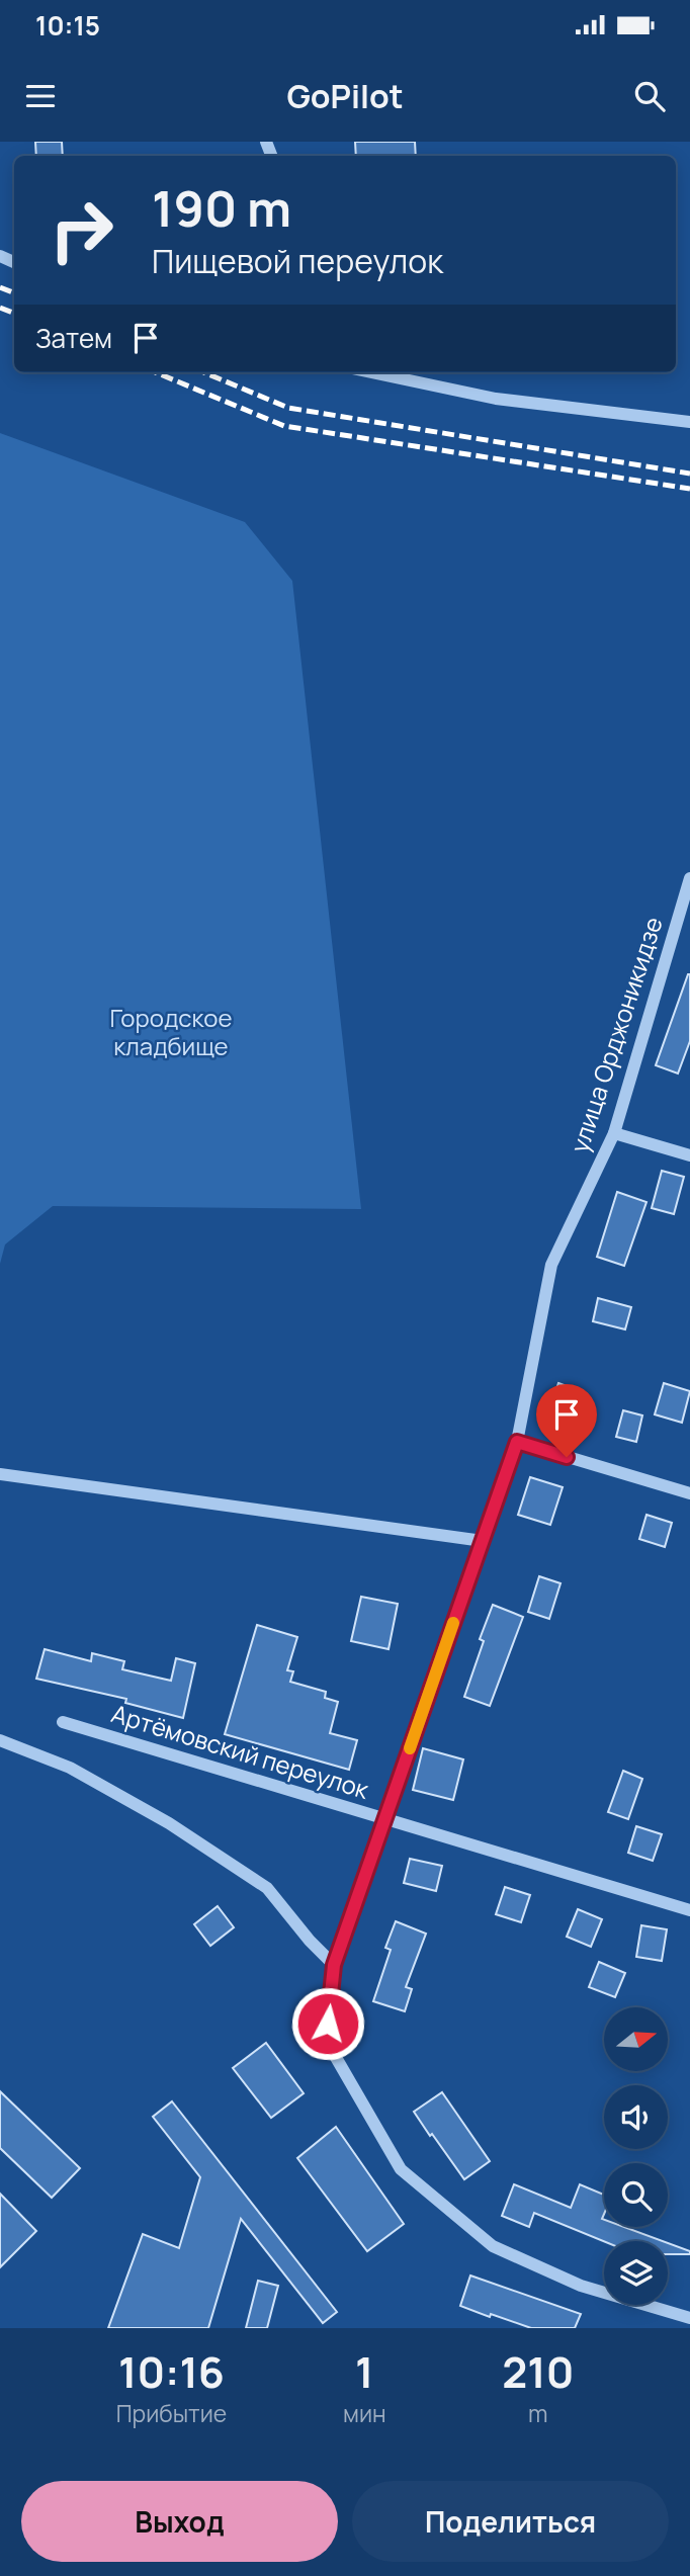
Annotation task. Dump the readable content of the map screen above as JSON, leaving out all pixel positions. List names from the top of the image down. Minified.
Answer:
{"streets":{"street":["улица Орджоникидзе","Артёмовский переулок"]},"crossings":[["улица Орджоникидзе","Артёмовский переулок"]],"parks":["Городское кладбище"],"north":"right","page":{"status":"10:15","header":"GoPilot","turn":["190 m","Пищевой переулок"],"then":"Затем","eta":["10:16","Прибытие","1","мин","210","m"],"buttons":["Выход","Поделиться"]}}
